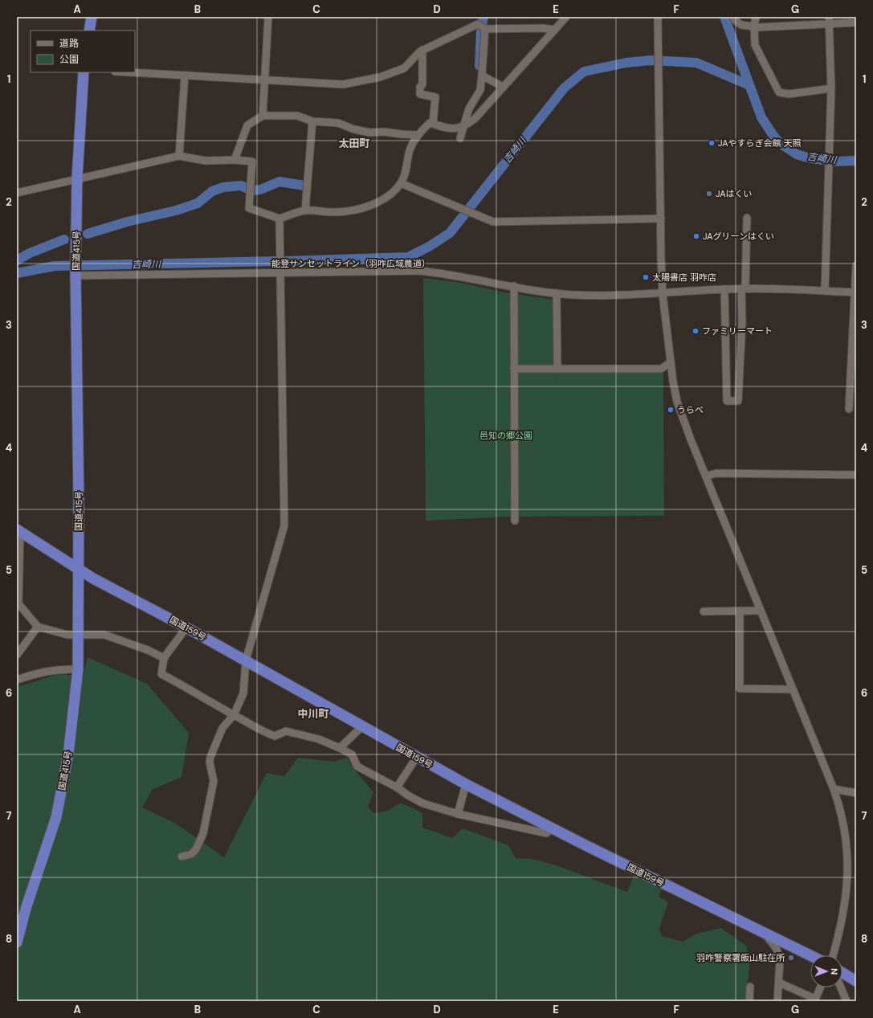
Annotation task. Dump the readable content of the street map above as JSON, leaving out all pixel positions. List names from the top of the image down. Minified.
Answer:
{"streets":{"highway":["国道415号","国道159号"],"street":["能登サンセットライン（羽咋広域農道）"]},"crossings":[["国道415号","能登サンセットライン（羽咋広域農道）"],["国道415号","国道159号"]],"districts":["太田町","中川町"],"water":["吉崎川"],"parks":["邑知の郷公園"],"places":["JAやすらぎ会館 天照","JAはくい","JAグリーンはくい","太陽書店 羽咋店","ファミリーマート","うらべ","羽咋警察署飯山駐在所"],"legend":["道路","公園"],"north":"right","grid":{"columns":["A","B","C","D","E","F","G"],"rows":["1","2","3","4","5","6","7","8"]}}
